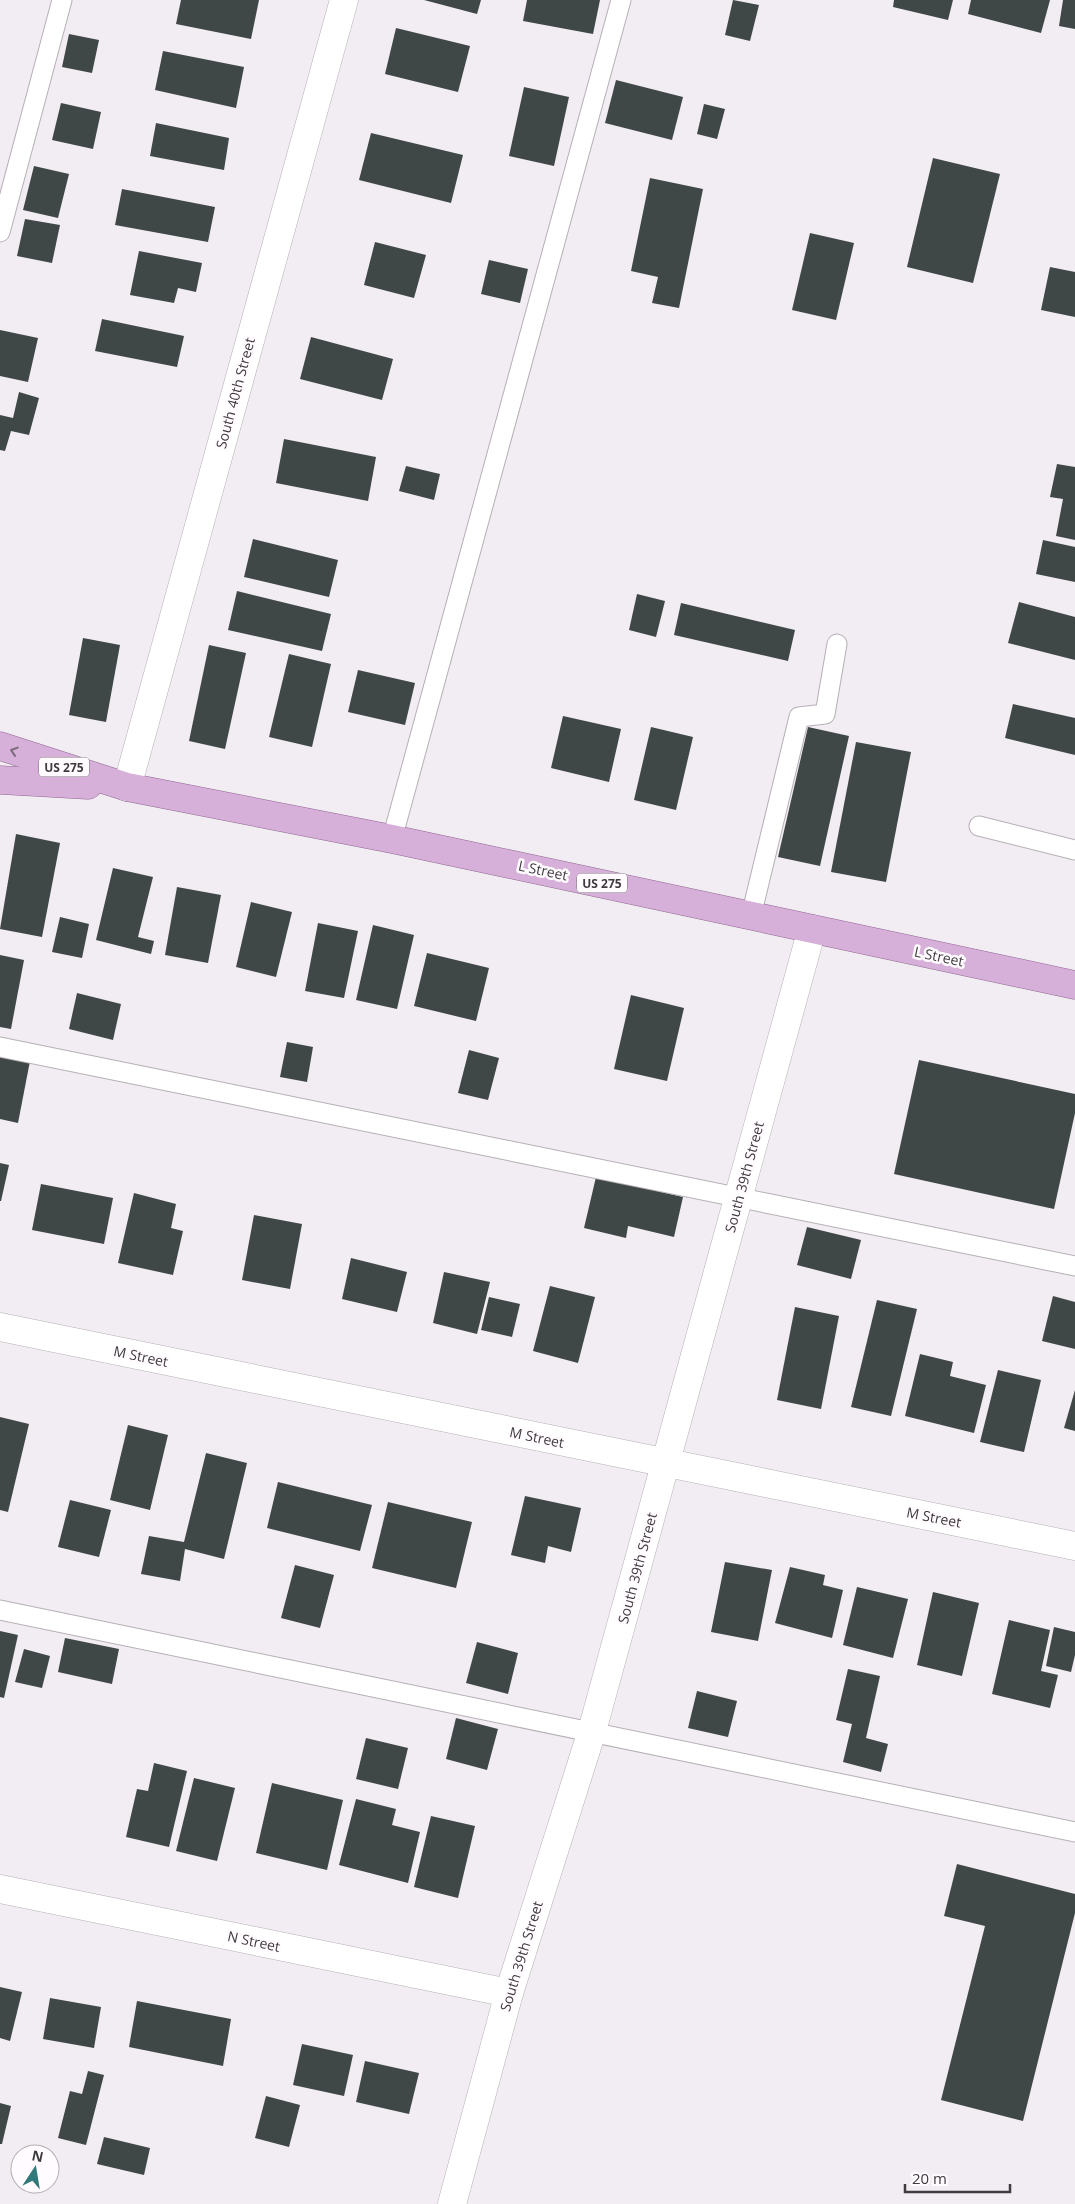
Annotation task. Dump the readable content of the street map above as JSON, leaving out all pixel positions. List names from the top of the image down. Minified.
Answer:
{"streets":{"main road":["US 275","L Street"],"street":["South 40th Street","South 39th Street","M Street","N Street"]},"crossings":[["South 40th Street","L Street"],["L Street","South 39th Street"],["South 39th Street","M Street"],["South 39th Street","N Street"]],"scale_bar":"20 m","north":"top"}
